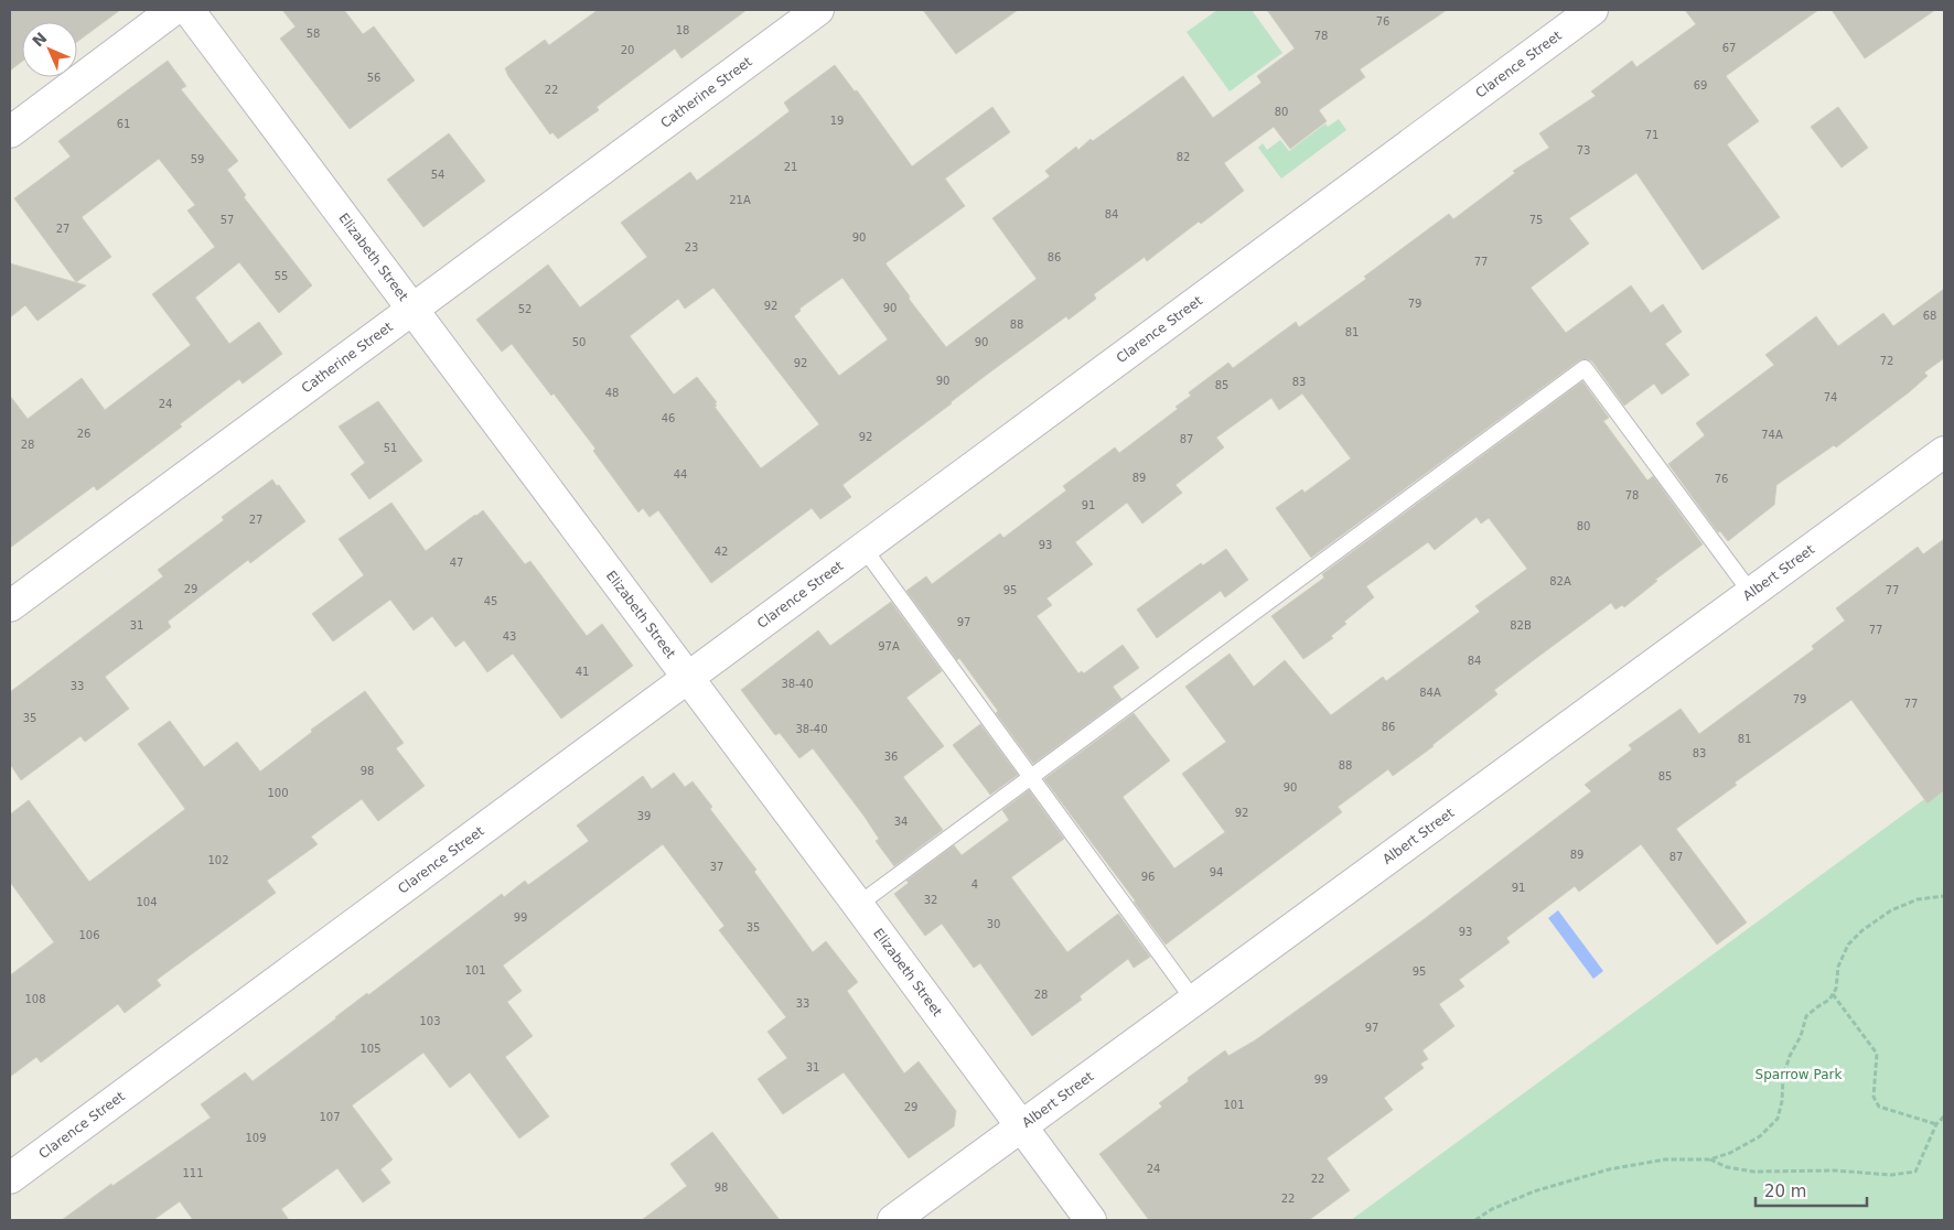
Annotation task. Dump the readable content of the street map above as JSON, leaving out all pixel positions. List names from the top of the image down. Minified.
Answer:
{"streets":{"street":["Clarence Street","Catherine Street","Elizabeth Street","Albert Street"]},"crossings":[["Clarence Street","Elizabeth Street"],["Catherine Street","Elizabeth Street"],["Elizabeth Street","Albert Street"]],"parks":["Sparrow Park"],"house_numbers":["76","18","58","78","67","20","56","69","22","80","19","61","71","73","82","59","21","54","21A","84","57","75","27","90","23","86","77","55","79","92","90","52","68","88","81","50","90","72","92","90","83","85","48","74","24","46","26","74A","92","87","28","51","44","89","76","78","91","27","80","93","42","47","82A","29","95","77","45","97","31","82B","77","43","97A","84","41","38-40","33","84A","79","77","35","86","38-40","81","83","36","88","98","85","90","100","92","39","34","89","87","102","37","94","96","4","91","32","104","99","30","35","93","106","101","95","28","108","33","103","97","105","31","99","101","29","107","109","24","111","22","98","22"],"scale_bar":"20 m","north":"top left"}
